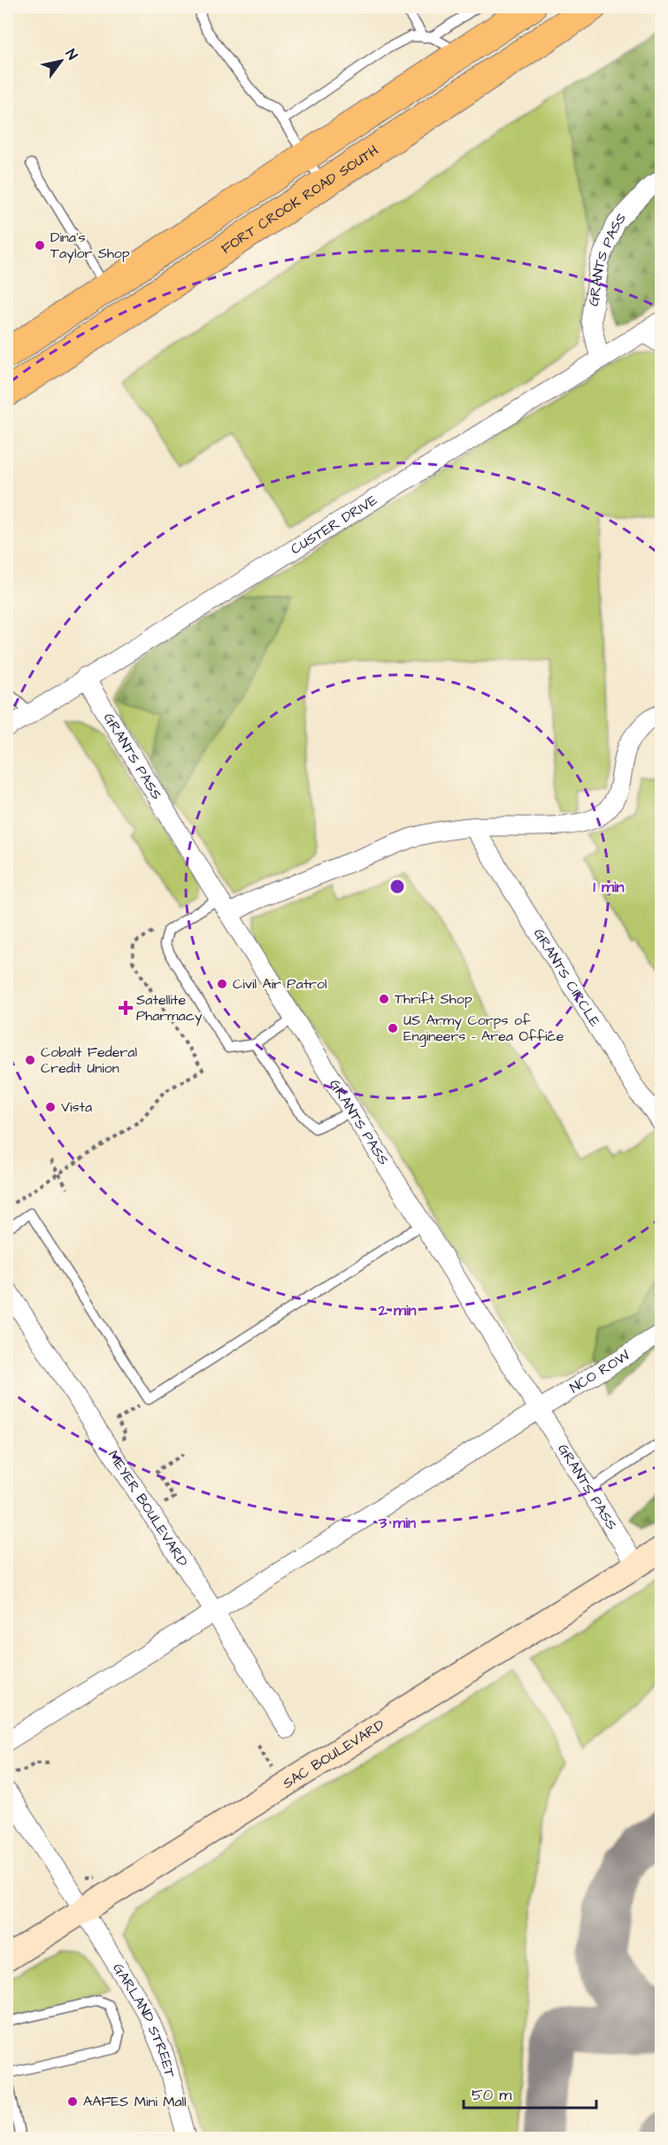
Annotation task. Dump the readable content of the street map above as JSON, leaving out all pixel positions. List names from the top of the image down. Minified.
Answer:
{"streets":{"main road":["FORT CROOK ROAD SOUTH"],"street":["GRANTS PASS","CUSTER DRIVE","GRANTS CIRCLE","NCO ROW","MEYER BOULEVARD","SAC BOULEVARD","GARLAND STREET"]},"crossings":[["GRANTS PASS","CUSTER DRIVE"],["GRANTS PASS","NCO ROW"],["GRANTS PASS","SAC BOULEVARD"],["NCO ROW","MEYER BOULEVARD"],["SAC BOULEVARD","GARLAND STREET"]],"places":{"other":["Dina's Taylor Shop","Civil Air Patrol","Thrift Shop","US Army Corps of Engineers - Area Office","Cobalt Federal Credit Union","Vista","AAFES Mini Mall"],"health":["Satellite Pharmacy"]},"scale_bar":"50 m","north":"top right","rings":["1 min","2 min","3 min"]}
